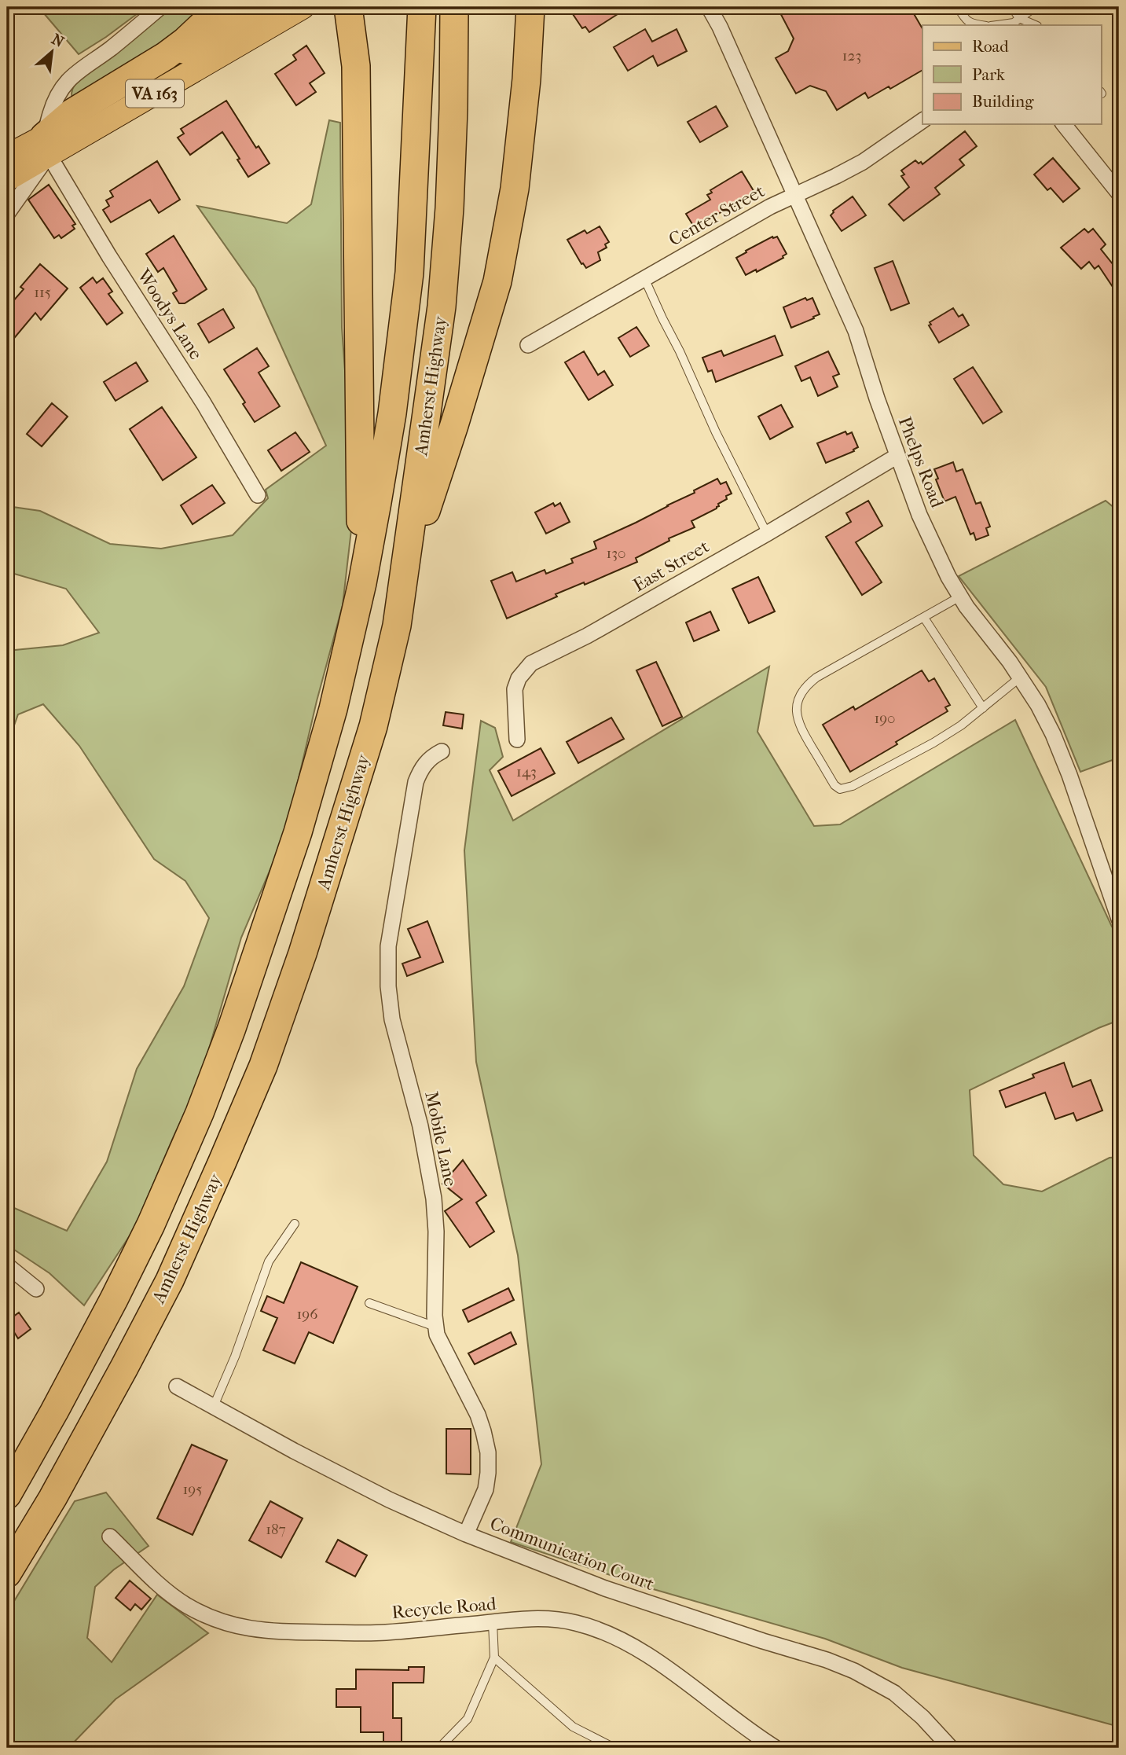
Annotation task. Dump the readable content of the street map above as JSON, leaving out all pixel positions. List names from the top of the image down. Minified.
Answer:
{"streets":{"highway":["Amherst Highway"],"main road":["VA 163"],"street":["Center Street","Woodys Lane","Phelps Road","East Street","Mobile Lane","Communication Court","Recycle Road"]},"crossings":[["VA 163","Woodys Lane"],["Center Street","Phelps Road"],["Phelps Road","East Street"],["Mobile Lane","Communication Court"]],"house_numbers":["123","115","130","190","143","196","195","187"],"legend":["Road","Park","Building"],"north":"top right"}
